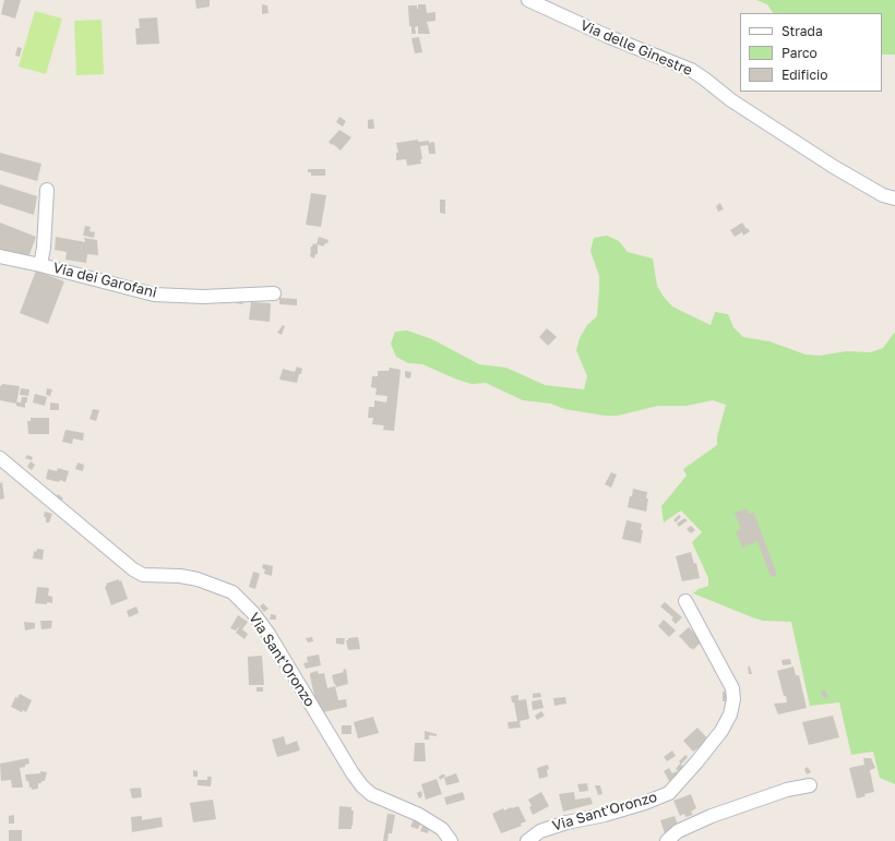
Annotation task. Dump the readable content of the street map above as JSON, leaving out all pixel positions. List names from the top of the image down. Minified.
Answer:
{"streets":{"street":["Via delle Ginestre","Via dei Garofani","Via Sant'Oronzo"]},"legend":["Strada","Parco","Edificio"]}
